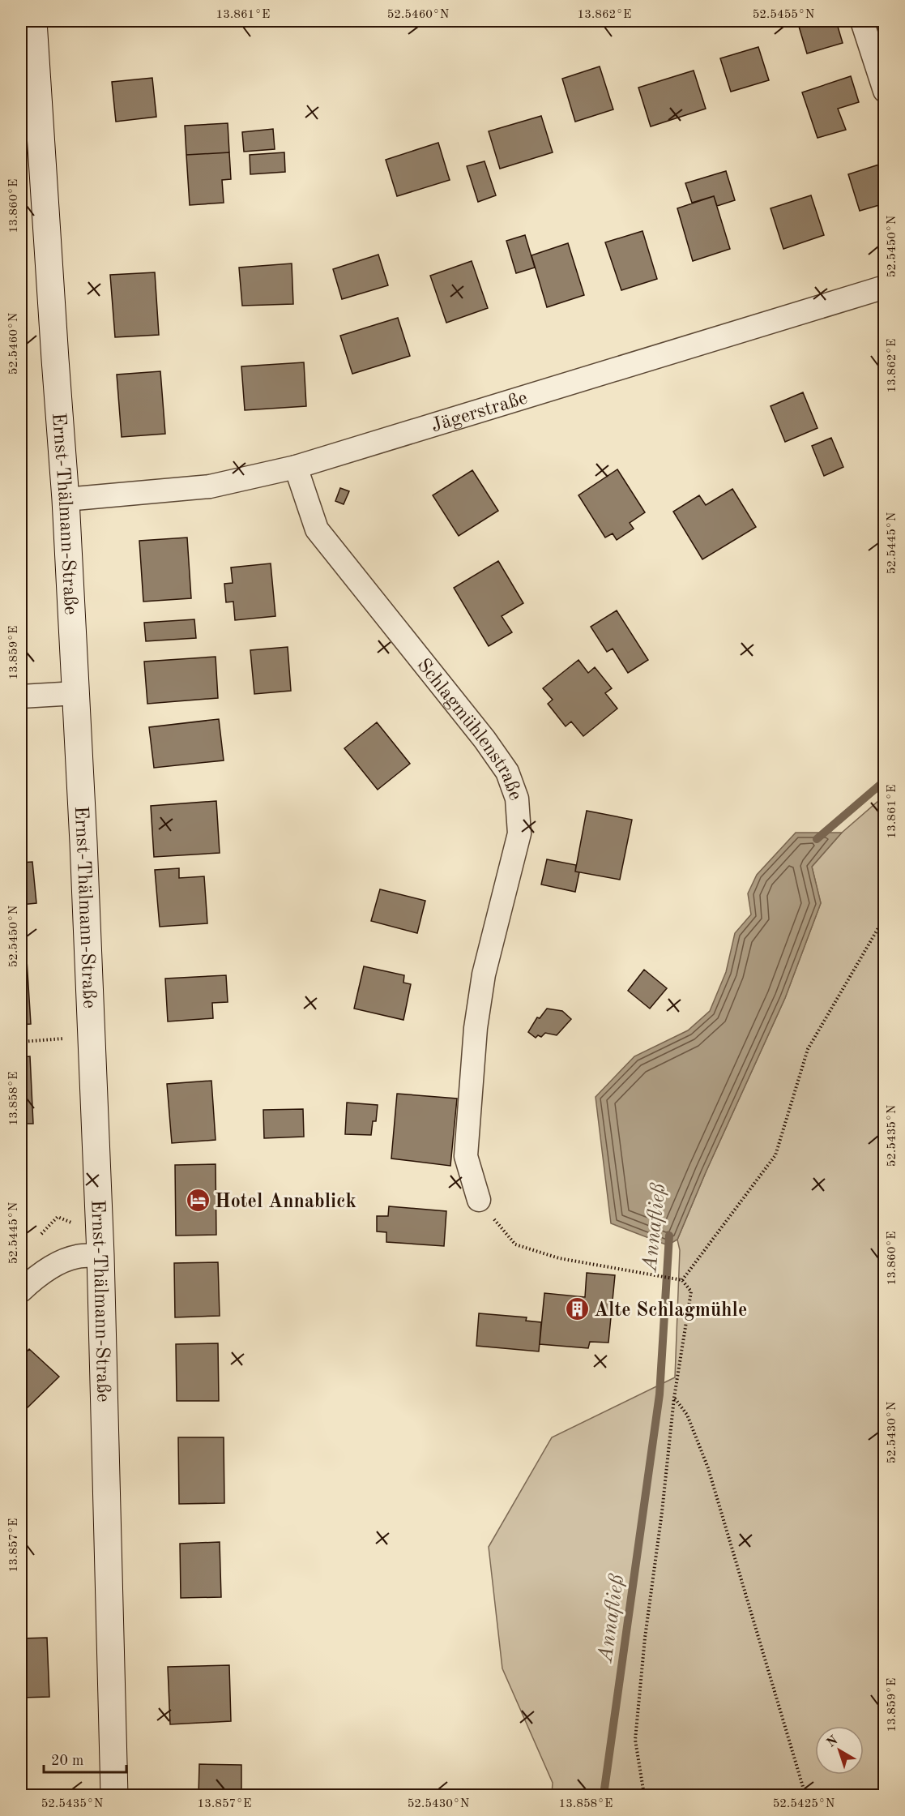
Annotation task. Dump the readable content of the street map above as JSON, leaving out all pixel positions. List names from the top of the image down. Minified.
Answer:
{"streets":{"main road":["Ernst-Thälmann-Straße"],"street":["Jägerstraße","Schlagmühlenstraße"]},"crossings":[["Jägerstraße","Ernst-Thälmann-Straße"],["Jägerstraße","Schlagmühlenstraße"]],"water":["Annafließ"],"places":{"hotel":["Hotel Annablick"],"building":["Alte Schlagmühle"]},"scale_bar":"20 m","north":"top left","coordinates":["13.861°E","52.5460°N","13.862°E","52.5455°N","13.860°E","52.5450°N","52.5445°N","13.859°E","13.858°E","52.5435°N","52.5430°N","13.857°E","52.5425°N"]}
